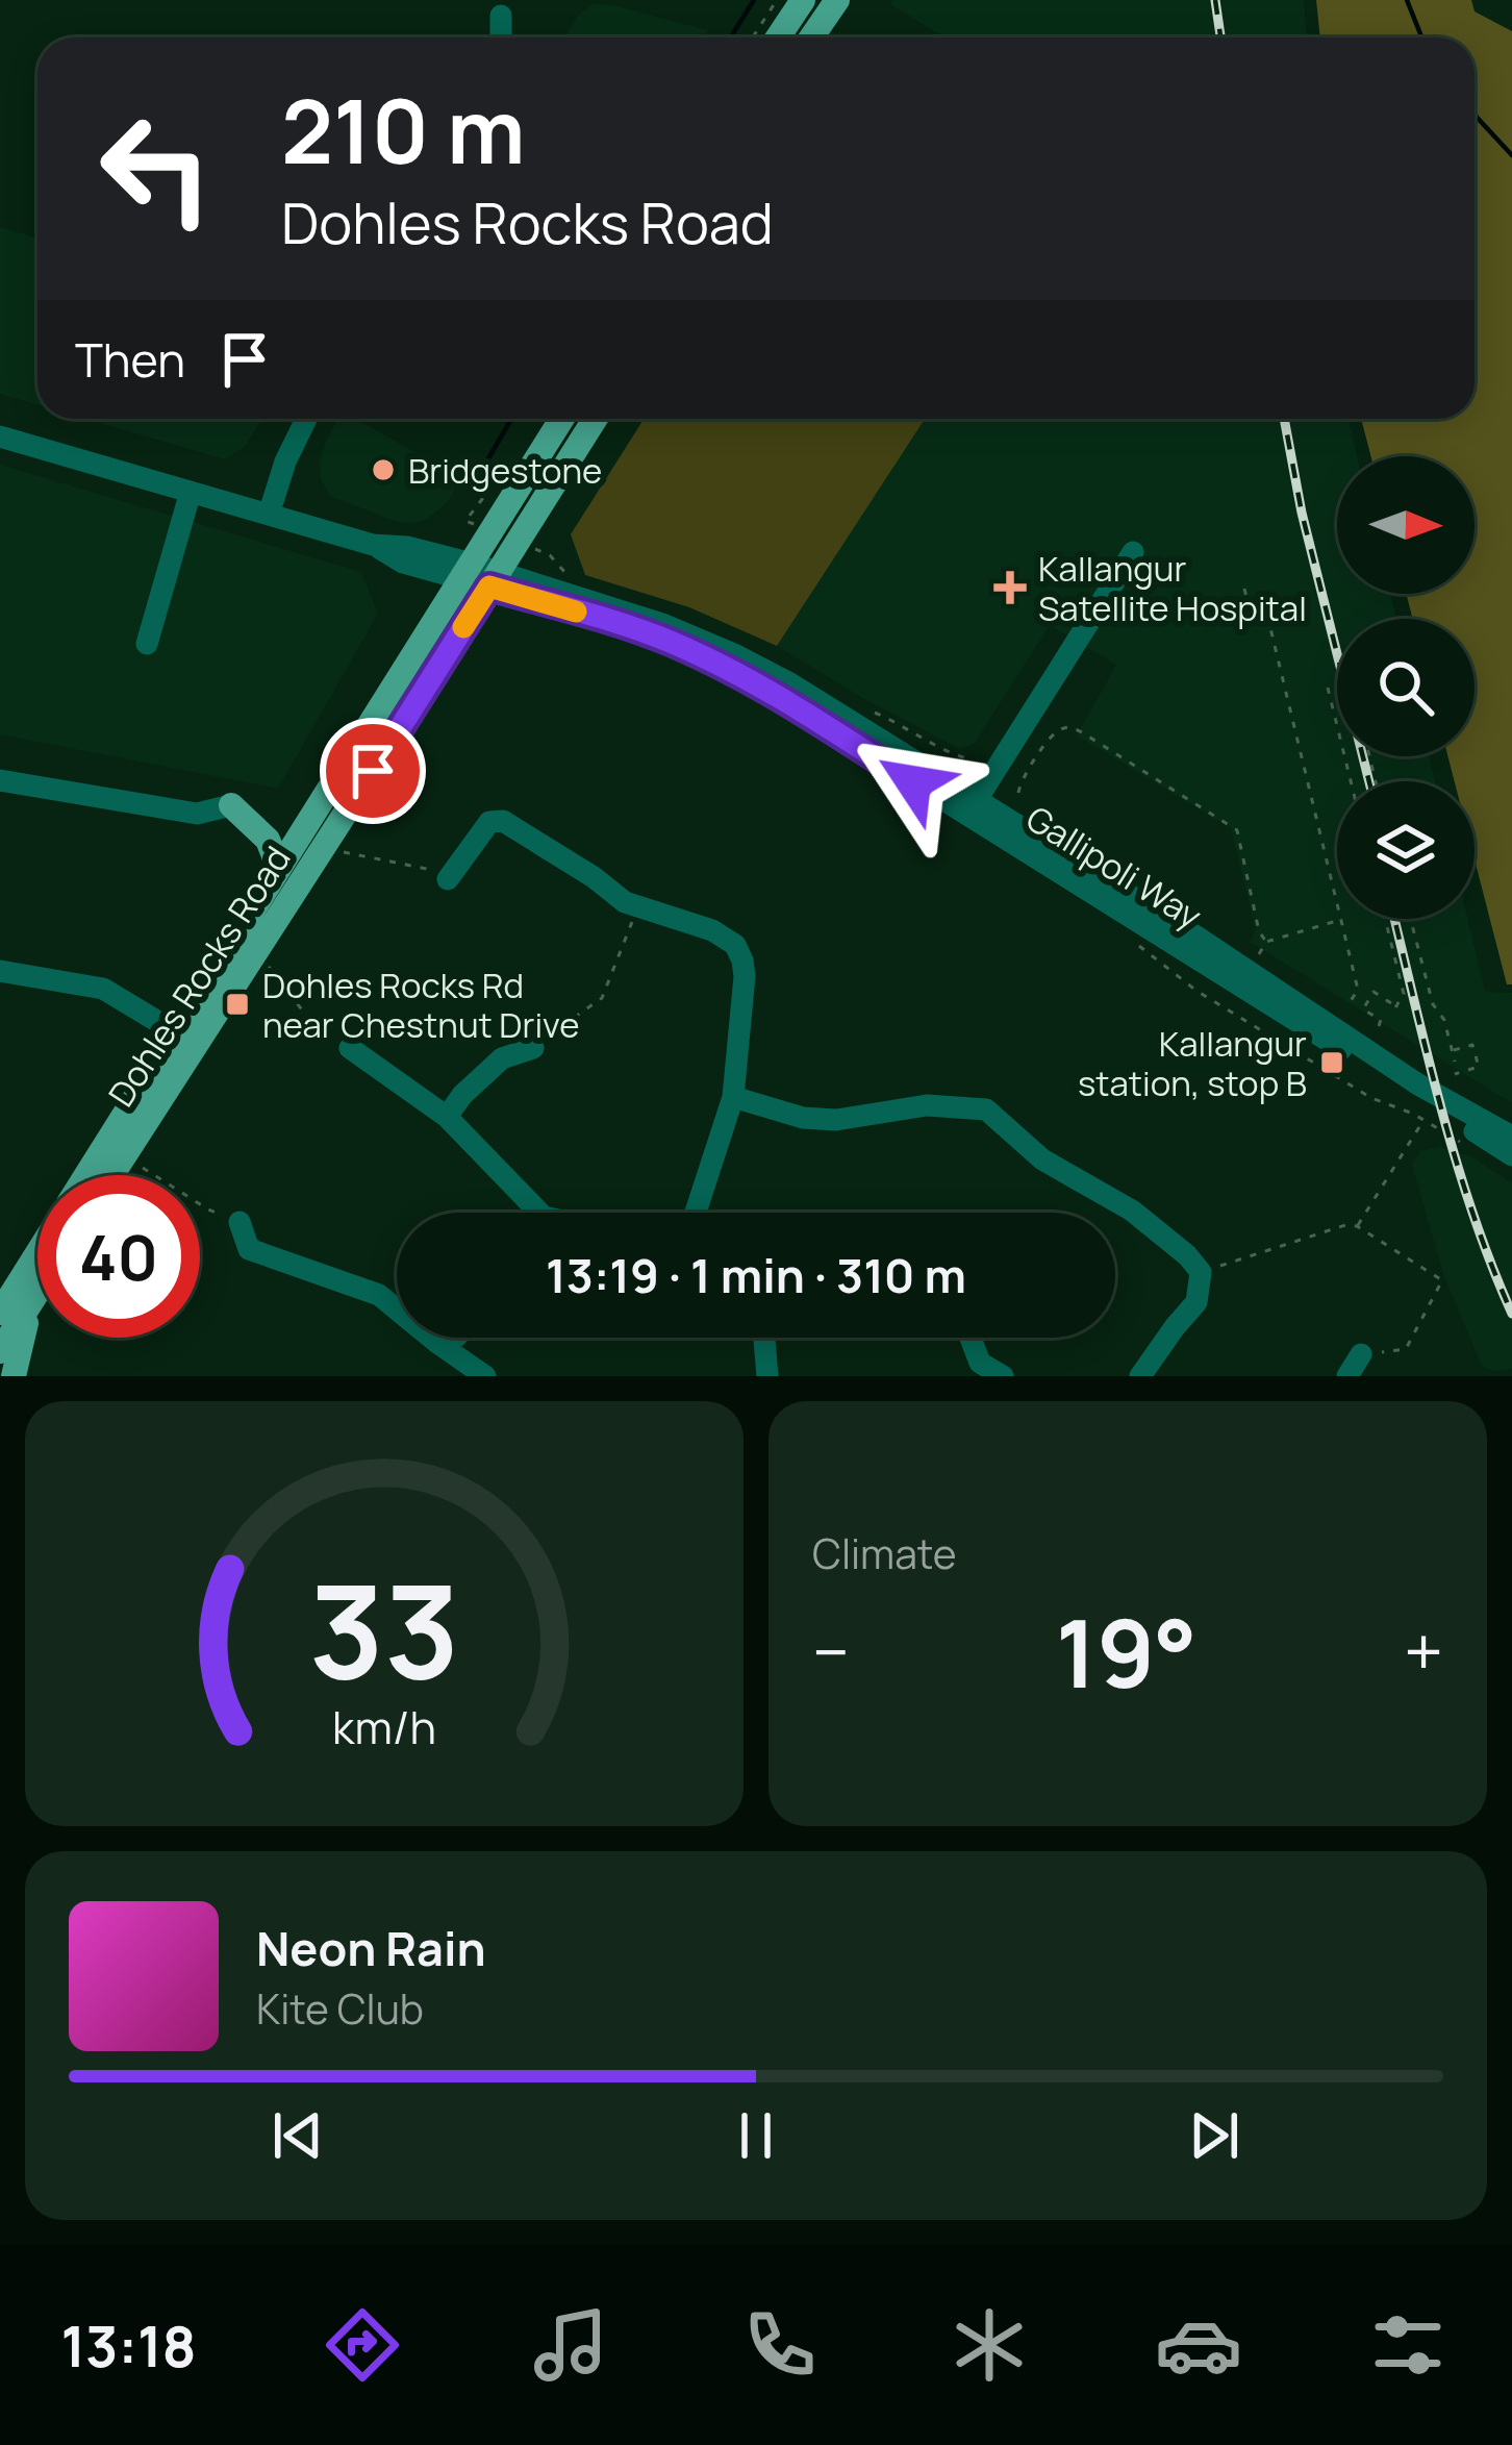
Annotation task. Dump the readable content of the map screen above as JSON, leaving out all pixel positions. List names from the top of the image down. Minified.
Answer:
{"streets":{"main road":["Dohles Rocks Road"],"street":["Gallipoli Way"]},"crossings":[["Gallipoli Way","Dohles Rocks Road"]],"places":{"other":["Bridgestone"],"health":["Kallangur Satellite Hospital"],"transit":["Dohles Rocks Rd near Chestnut Drive","Kallangur station, stop B"]},"north":"right","page":{"turn":["210 m","Dohles Rocks Road"],"then":"Then","limit":"40","trip":"13:19 · 1 min · 310 m","tile":"Climate","heat":["−","19°","+"],"song":["Neon Rain","Kite Club"],"tabs":"13:18","gauge":["33","km/h"]}}
